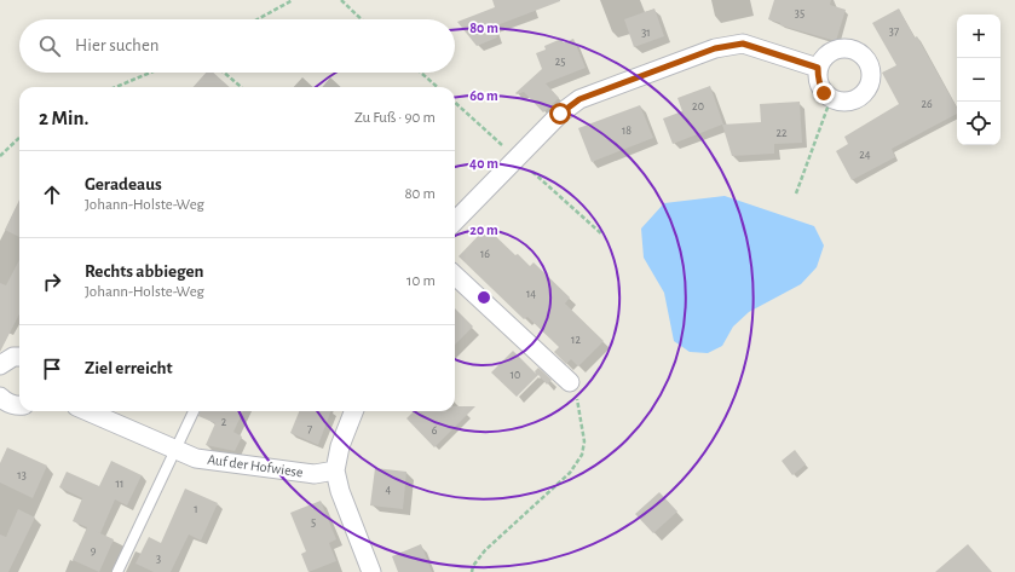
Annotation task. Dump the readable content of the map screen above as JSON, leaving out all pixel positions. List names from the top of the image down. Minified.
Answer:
{"streets":{"street":["Auf der Hofwiese"]},"house_numbers":["35","37","31","25","26","20","18","22","24","16","14","12","10","2","7","6","13","11","4","1","5","9","3"],"page":{"map_buttons":["+","−"],"search":"Hier suchen","heading":["2 Min.","Zu Fuß · 90 m"],"list":[["Geradeaus","Johann-Holste-Weg","80 m"],["Rechts abbiegen","Johann-Holste-Weg","10 m"],"Ziel erreicht"]},"rings":["80 m","60 m","40 m","20 m"]}
